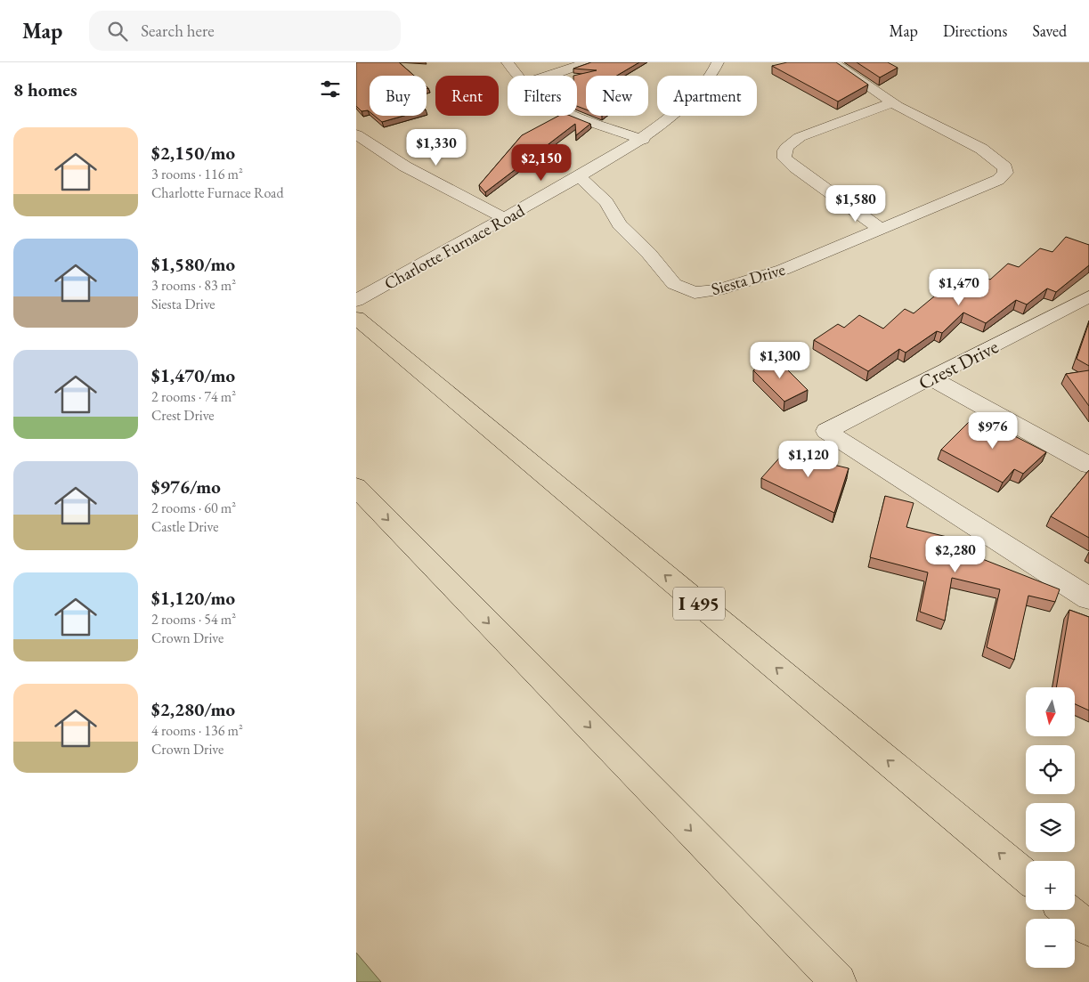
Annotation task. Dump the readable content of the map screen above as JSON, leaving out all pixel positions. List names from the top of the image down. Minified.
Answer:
{"streets":{"highway":["I 495"],"street":["Charlotte Furnace Road","Siesta Drive","Crest Drive"]},"crossings":[["Charlotte Furnace Road","Siesta Drive"],["Charlotte Furnace Road","I 495"]],"north":"bottom","page":{"header":"Map","search":"Search here","nav":["Map","Directions","Saved"],"heading":"8 homes","chip":["Buy","Rent","Filters","New","Apartment"],"list":[{"name":"$2,150/mo","note":"3 rooms · 116 m² · Charlotte Furnace Road"},{"name":"$1,580/mo","note":"3 rooms · 83 m² · Siesta Drive"},{"name":"$1,470/mo","note":"2 rooms · 74 m² · Crest Drive"},{"name":"$976/mo","note":"2 rooms · 60 m² · Castle Drive"},{"name":"$1,120/mo","note":"2 rooms · 54 m² · Crown Drive"},{"name":"$2,280/mo","note":"4 rooms · 136 m² · Crown Drive"}],"price":["$1,330","$2,150","$1,580","$1,470","$1,300","$976","$1,120","$2,280"],"map_buttons":["+","−"]}}
